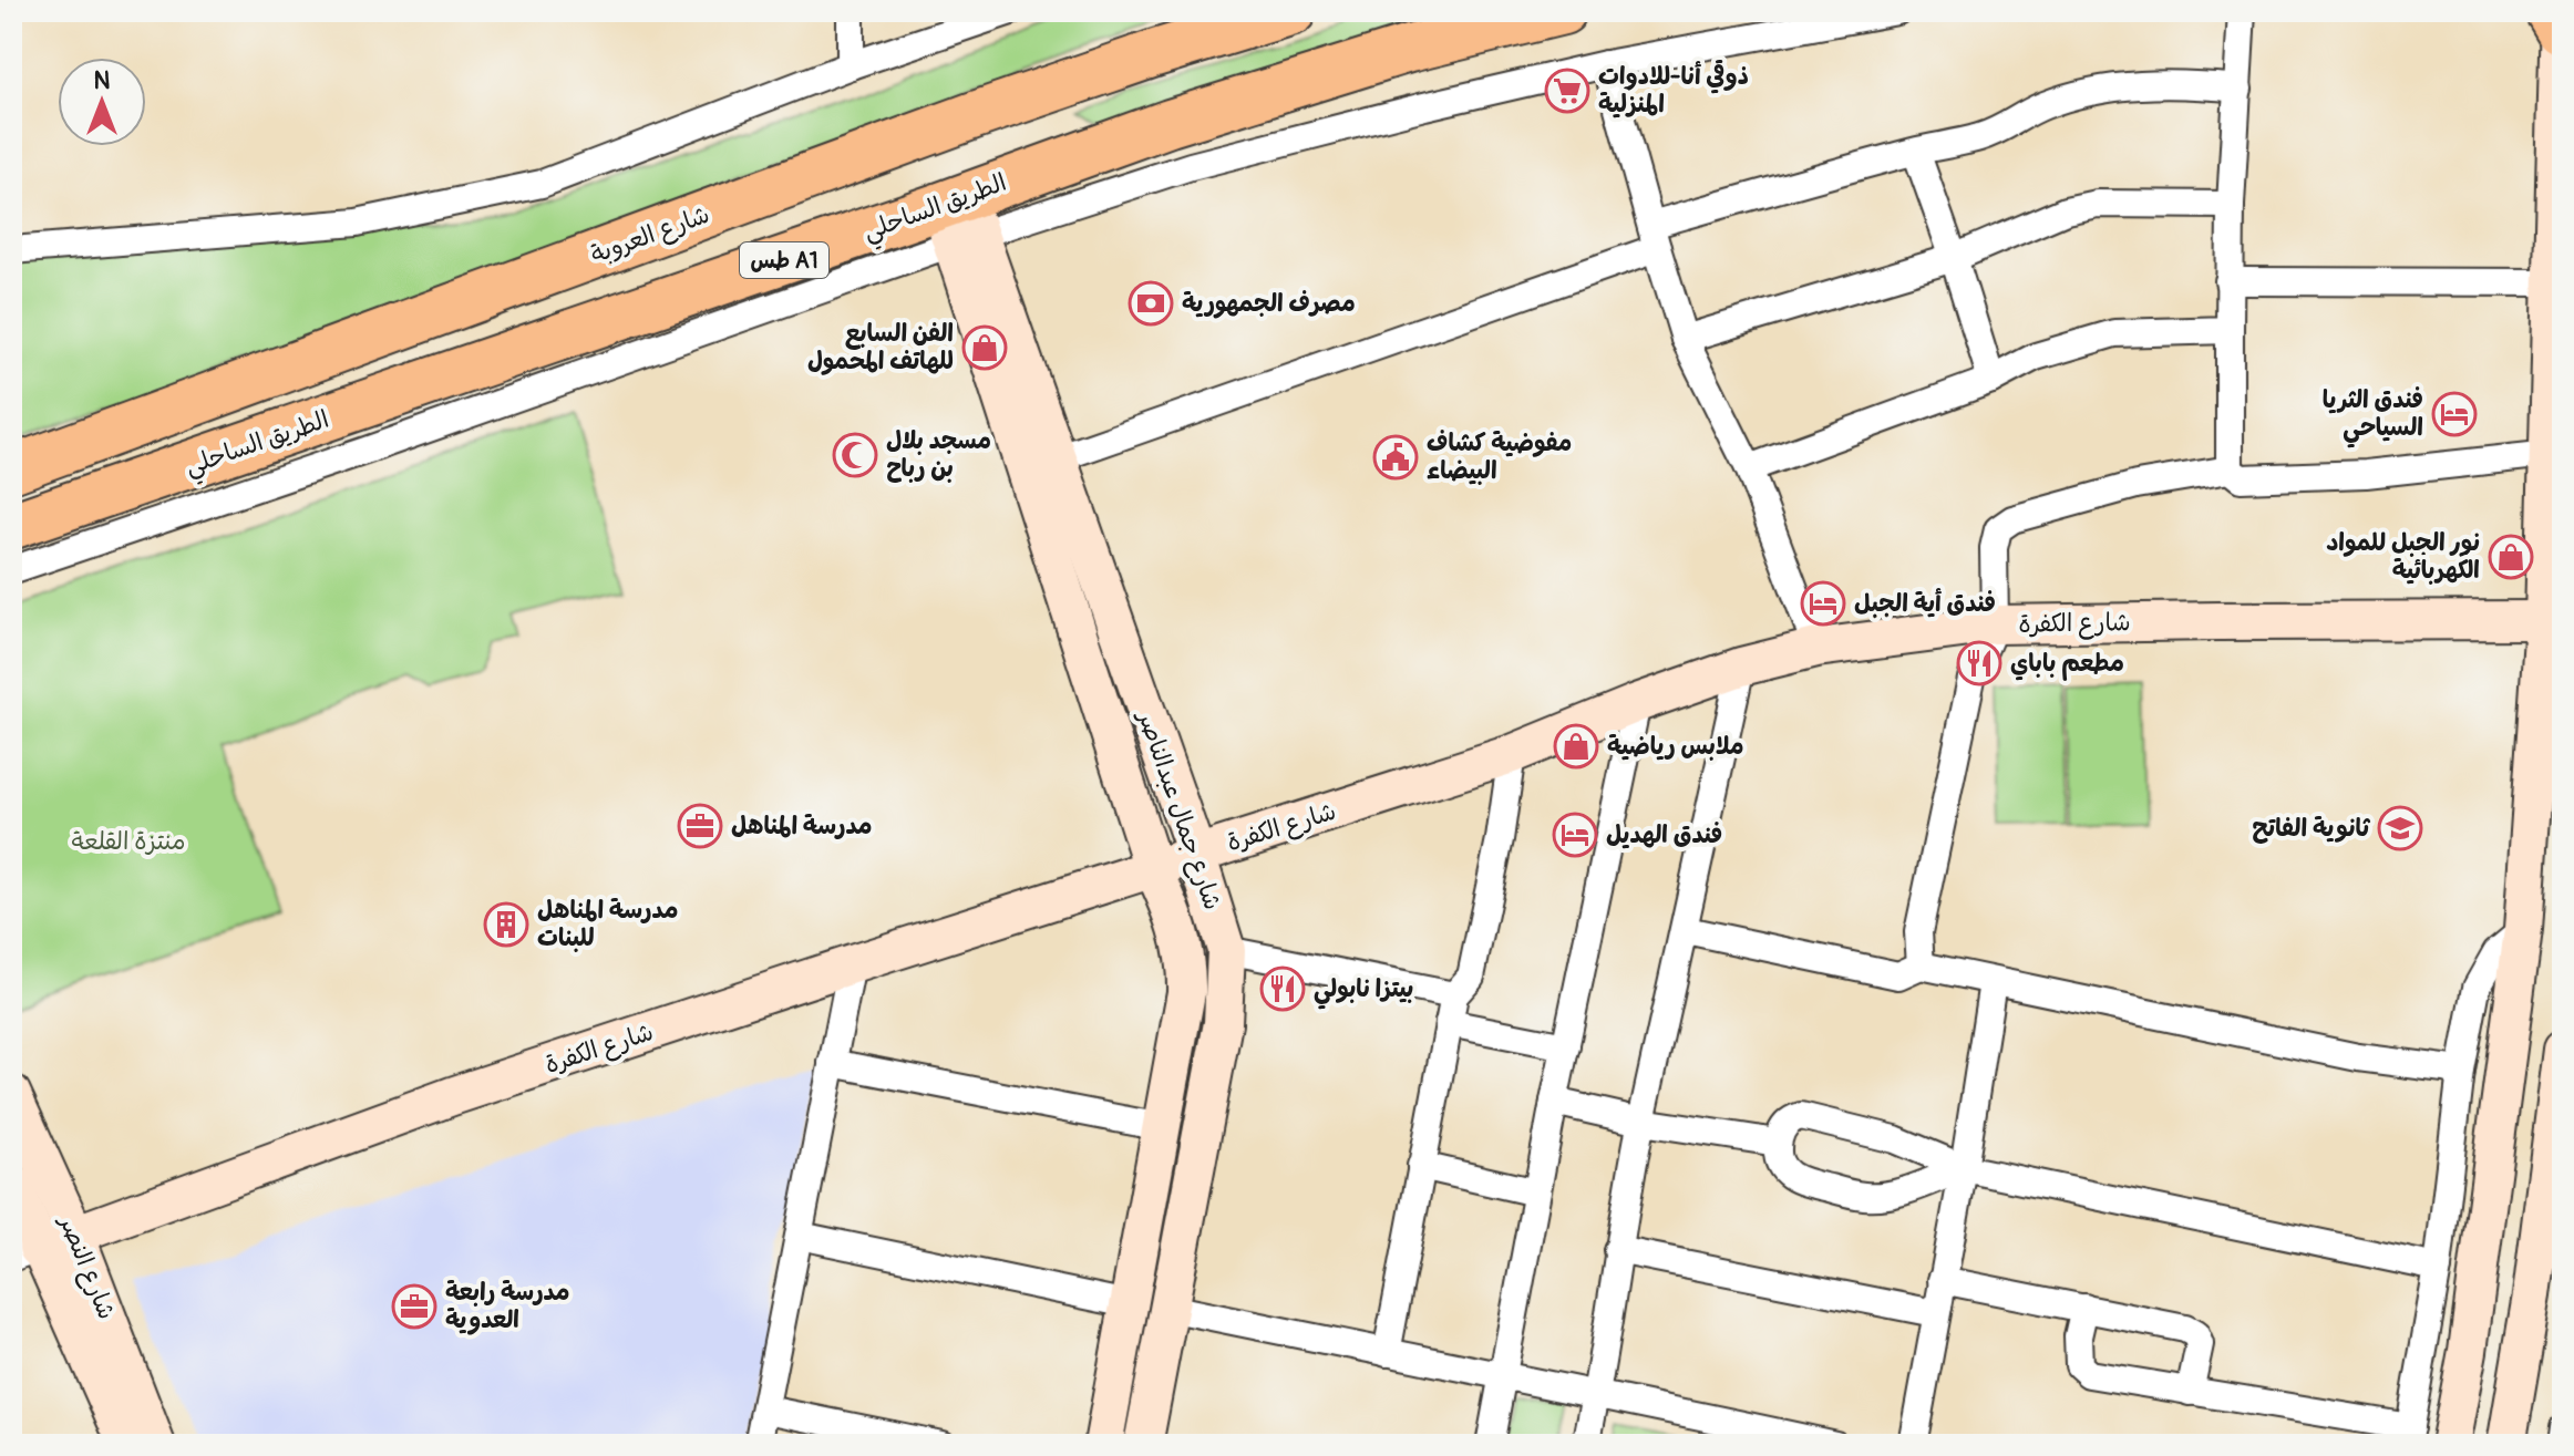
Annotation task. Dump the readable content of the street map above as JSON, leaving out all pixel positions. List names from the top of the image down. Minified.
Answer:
{"streets":{"highway":["الطريق الساحلي","شارع العروبة","طس A1"],"street":["شارع الكفرة","شارع جمال عبدالناصر","شارع النصر"]},"crossings":[["الطريق الساحلي","شارع جمال عبدالناصر"],["شارع الكفرة","شارع جمال عبدالناصر"],["شارع الكفرة","شارع النصر"]],"parks":["منتزة القلعة"],"places":{"supermarket":["ذوقي أنا-للادوات المنزلية"],"bank":["مصرف الجمهورية"],"shop":["الفن السابع للهاتف المحمول","نور الجبل للمواد الكهربائية","ملابس رياضية"],"hotel":["فندق الثريا السياحي","فندق أية الجبل","فندق الهديل"],"mosque":["مسجد بلال بن رباح"],"public building":["مفوضية كشاف البيضاء"],"restaurant":["مطعم باباي","بيتزا نابولي"],"office":["مدرسة المناهل","مدرسة رابعة العدوية"],"school or university":["ثانوية الفاتح"],"building":["مدرسة المناهل للبنات"]},"north":"top"}
